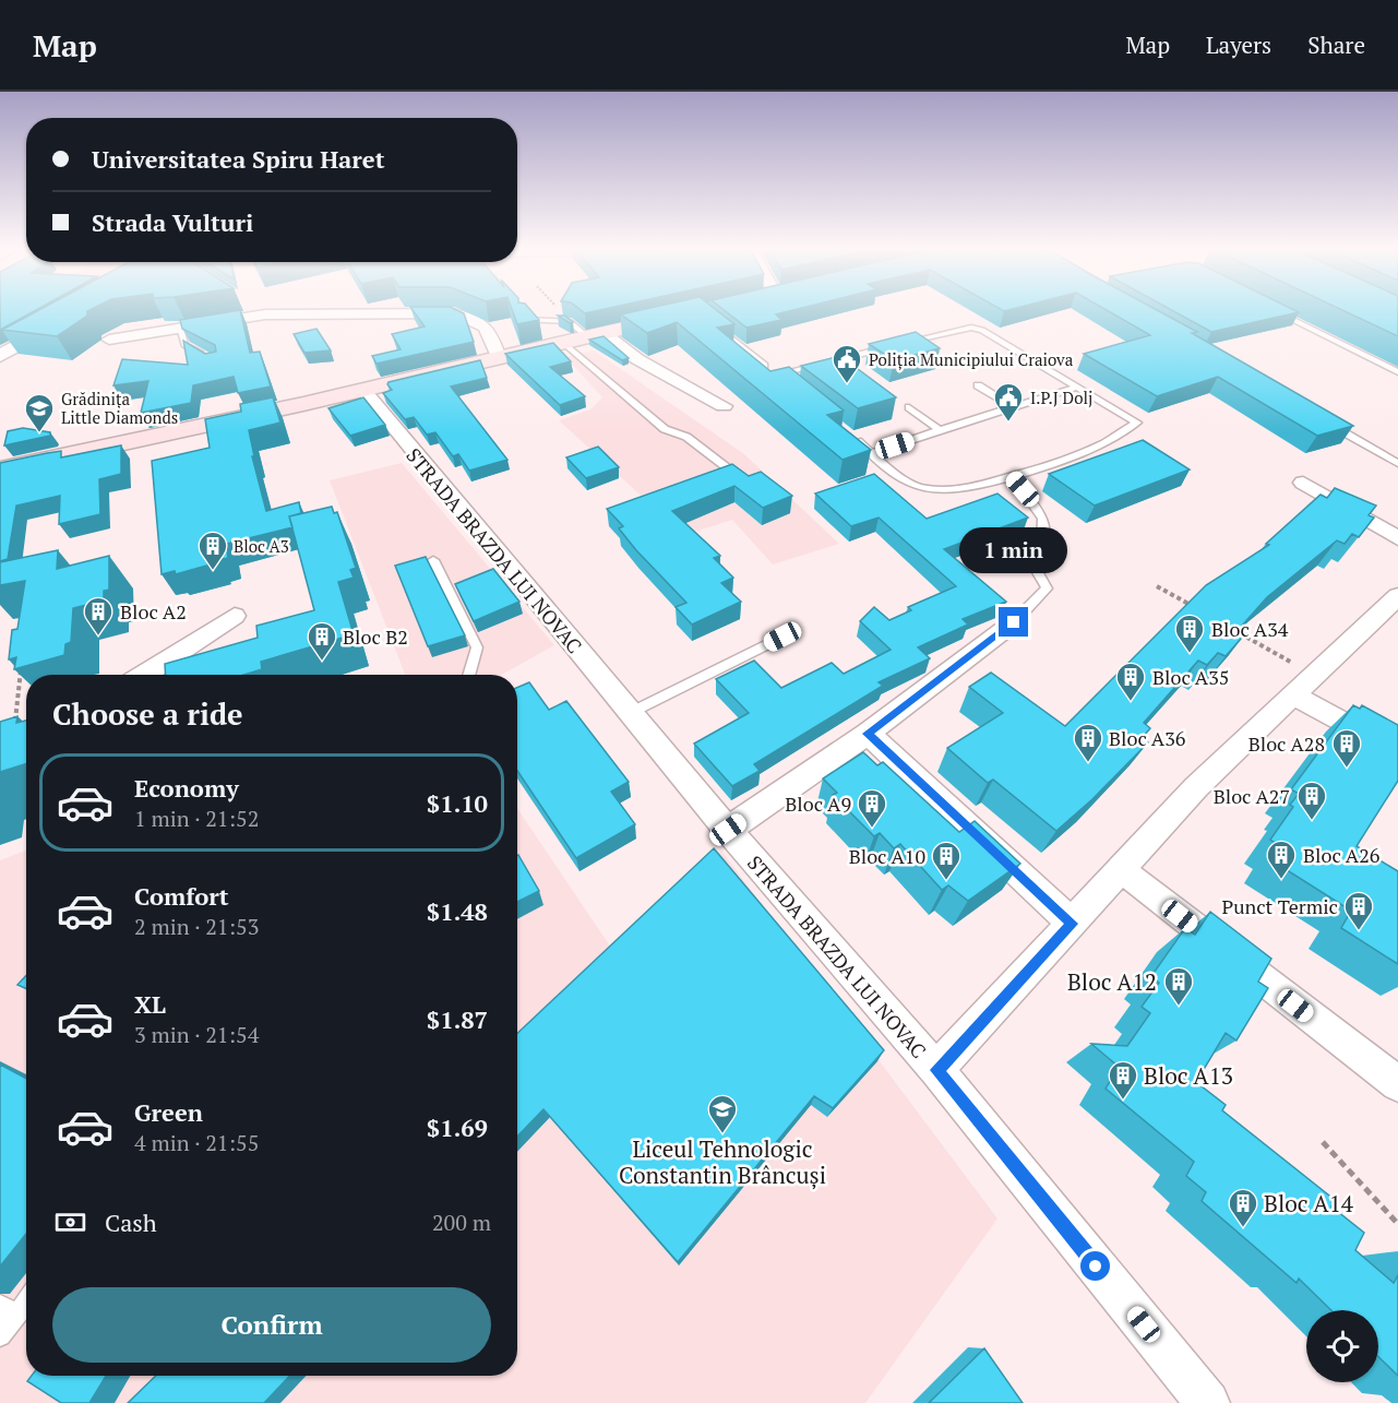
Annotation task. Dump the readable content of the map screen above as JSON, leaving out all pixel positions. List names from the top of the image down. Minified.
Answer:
{"streets":{"street":["STRADA BRAZDA LUI NOVAC"]},"places":{"public building":["Poliția Municipiului Craiova","I.P.J Dolj"],"school or university":["Grădinița Little Diamonds","Liceul Tehnologic Constantin Brâncuși"],"building":["Bloc A3","Bloc A2","Bloc A34","Bloc B2","Bloc A35","Bloc A36","Bloc A28","Bloc A27","Bloc A9","Bloc A26","Bloc A10","Punct Termic","Bloc A12","Bloc A13","Bloc A14"]},"page":{"header":"Map","nav":["Map","Layers","Share"],"banner":["Universitatea Spiru Haret","Strada Vulturi"],"bubble":"1 min","heading":"Choose a ride","list":[{"name":"Economy","note":"1 min · 21:52","value":"$1.10"},{"name":"Comfort","note":"2 min · 21:53","value":"$1.48"},{"name":"XL","note":"3 min · 21:54","value":"$1.87"},{"name":"Green","note":"4 min · 21:55","value":"$1.69"}],"pay":["Cash","200 m"],"buttons":"Confirm"}}
